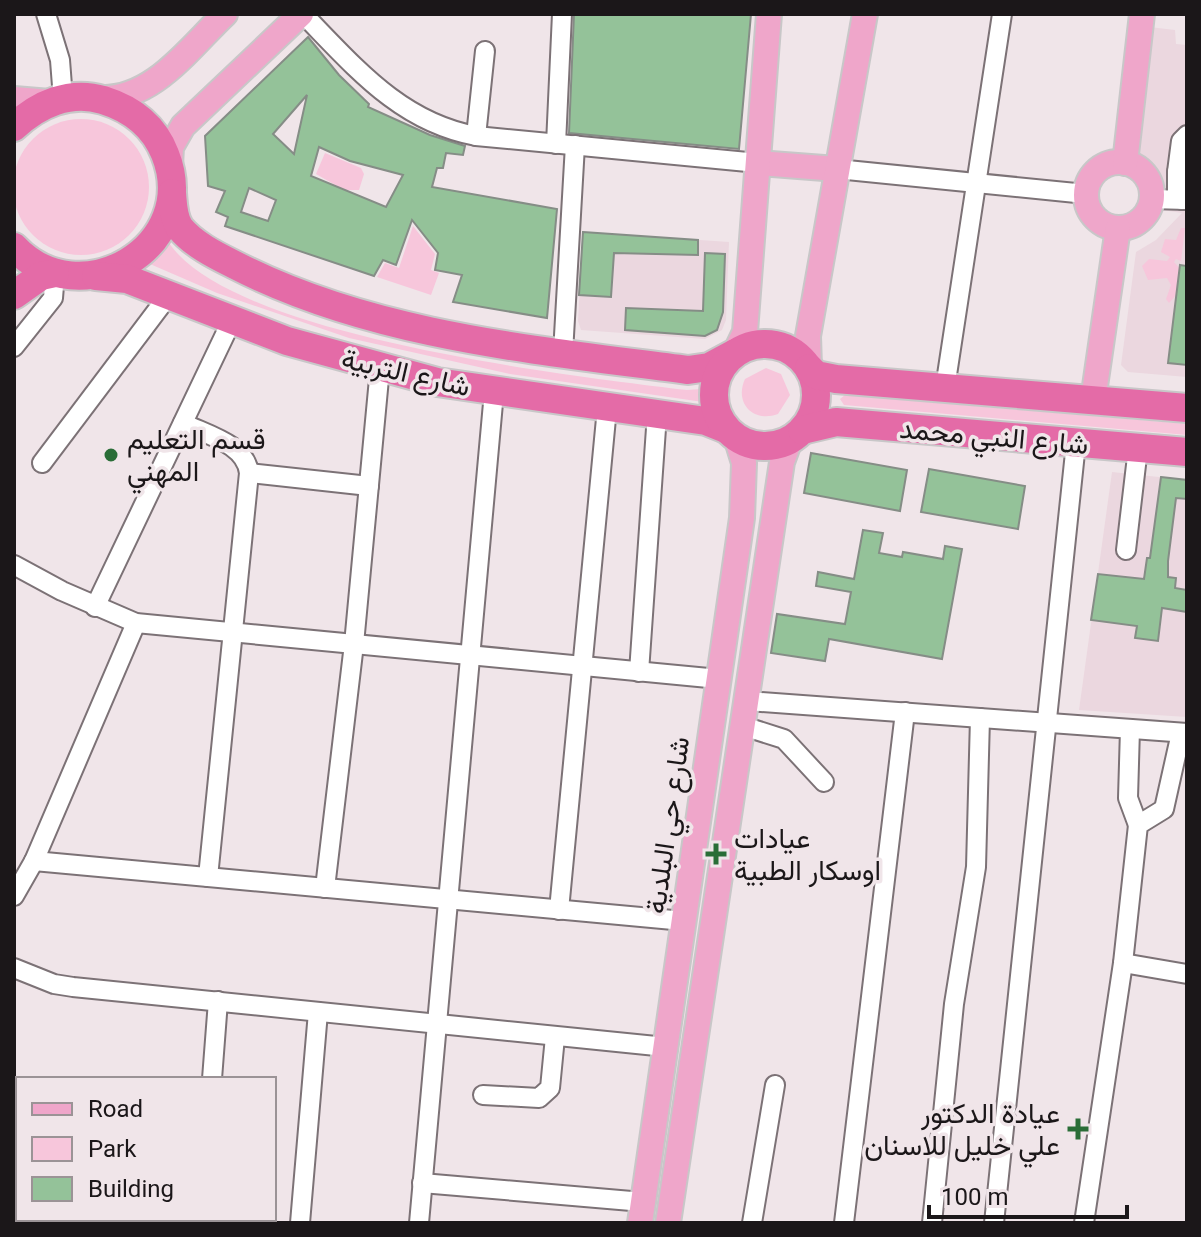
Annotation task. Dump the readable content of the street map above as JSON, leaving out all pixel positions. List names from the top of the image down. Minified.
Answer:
{"streets":{"highway":["شارع التربية","شارع النبي محمد"],"main road":["شارع حي البلدية"]},"crossings":[["شارع التربية","شارع النبي محمد"],["شارع التربية","شارع حي البلدية"],["شارع النبي محمد","شارع حي البلدية"]],"places":{"other":["قسم التعليم المهني"],"health":["عيادات اوسكار الطبية","عيادة الدكتور علي خليل للاسنان"]},"legend":["Road","Park","Building"],"scale_bar":"100 m"}
